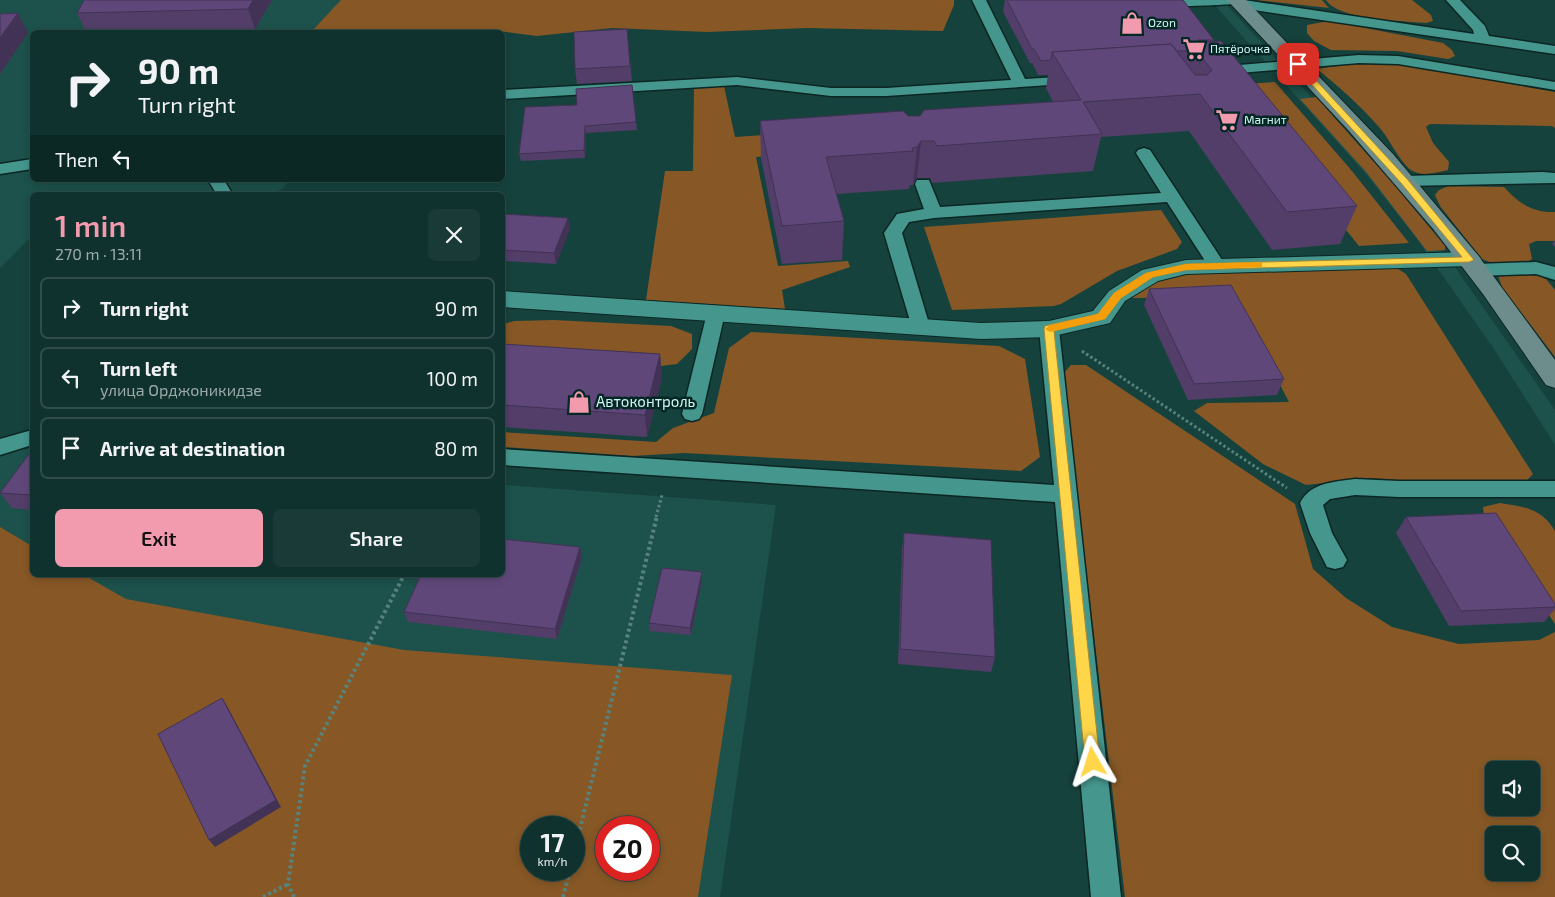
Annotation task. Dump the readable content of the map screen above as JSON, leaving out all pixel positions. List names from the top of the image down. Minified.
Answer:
{"places":{"shop":["Ozon","Автоконтроль"],"supermarket":["Пятёрочка","Магнит"]},"page":{"turn":["90 m","Turn right"],"then":"Then","heading":["1 min","270 m · 13:11"],"list":[{"name":"Turn right","value":"90 m"},{"name":"Turn left","note":"улица Орджоникидзе","value":"100 m"},{"name":"Arrive at destination","value":"80 m"}],"buttons":["Exit","Share"],"speed":"17 km/h","limit":"20"}}
